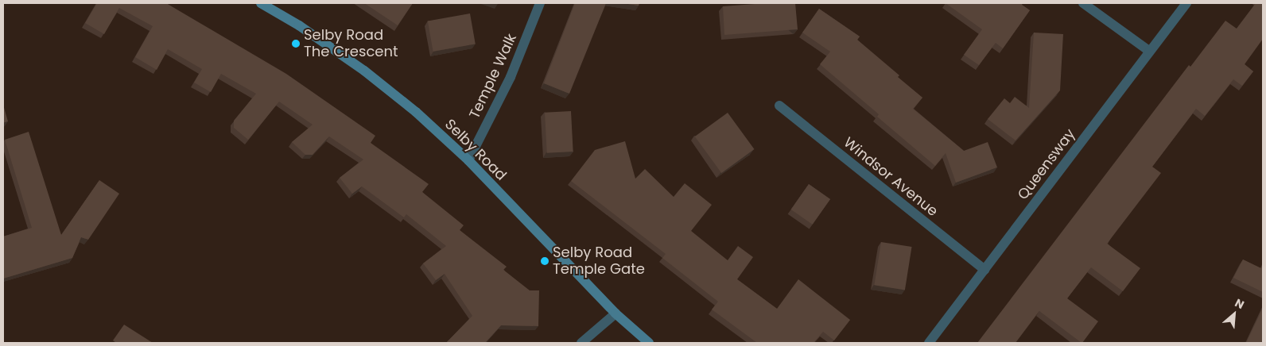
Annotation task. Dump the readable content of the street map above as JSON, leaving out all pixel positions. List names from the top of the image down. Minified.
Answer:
{"streets":{"main road":["Selby Road"],"street":["Temple Walk","Queensway","Windsor Avenue"]},"crossings":[["Temple Walk","Selby Road"],["Queensway","Windsor Avenue"]],"places":["Selby Road The Crescent","Selby Road Temple Gate"],"north":"top right"}
